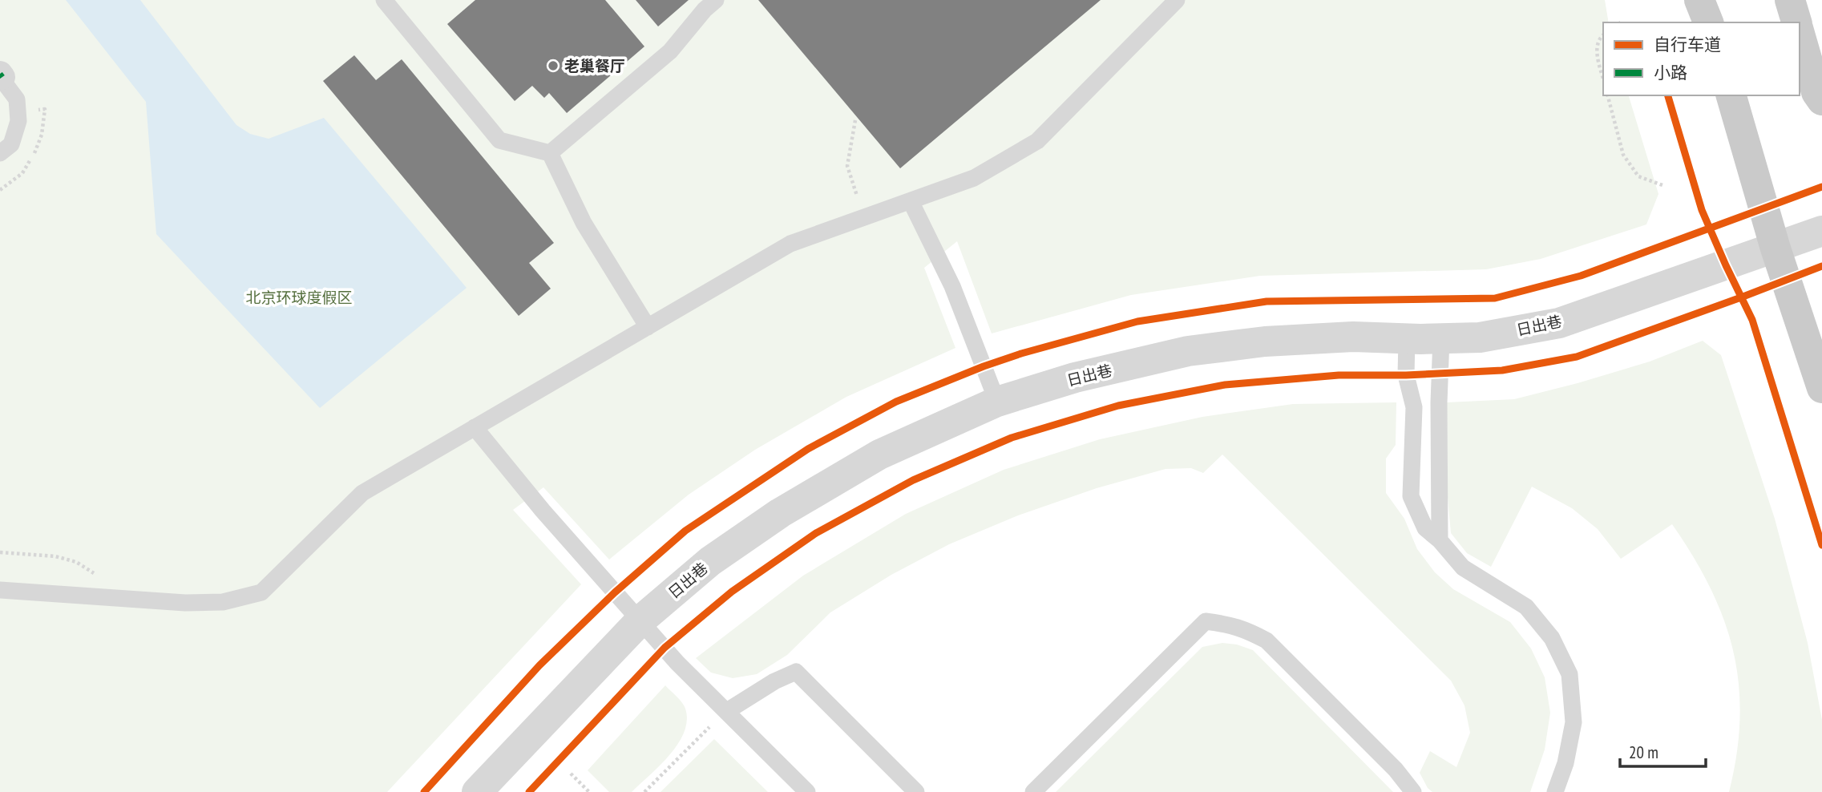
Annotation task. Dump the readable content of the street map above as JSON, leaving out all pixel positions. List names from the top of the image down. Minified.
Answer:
{"streets":{"street":["日出巷"]},"parks":["北京环球度假区"],"places":["老巢餐厅"],"legend":["自行车道","小路"],"scale_bar":"20 m"}
